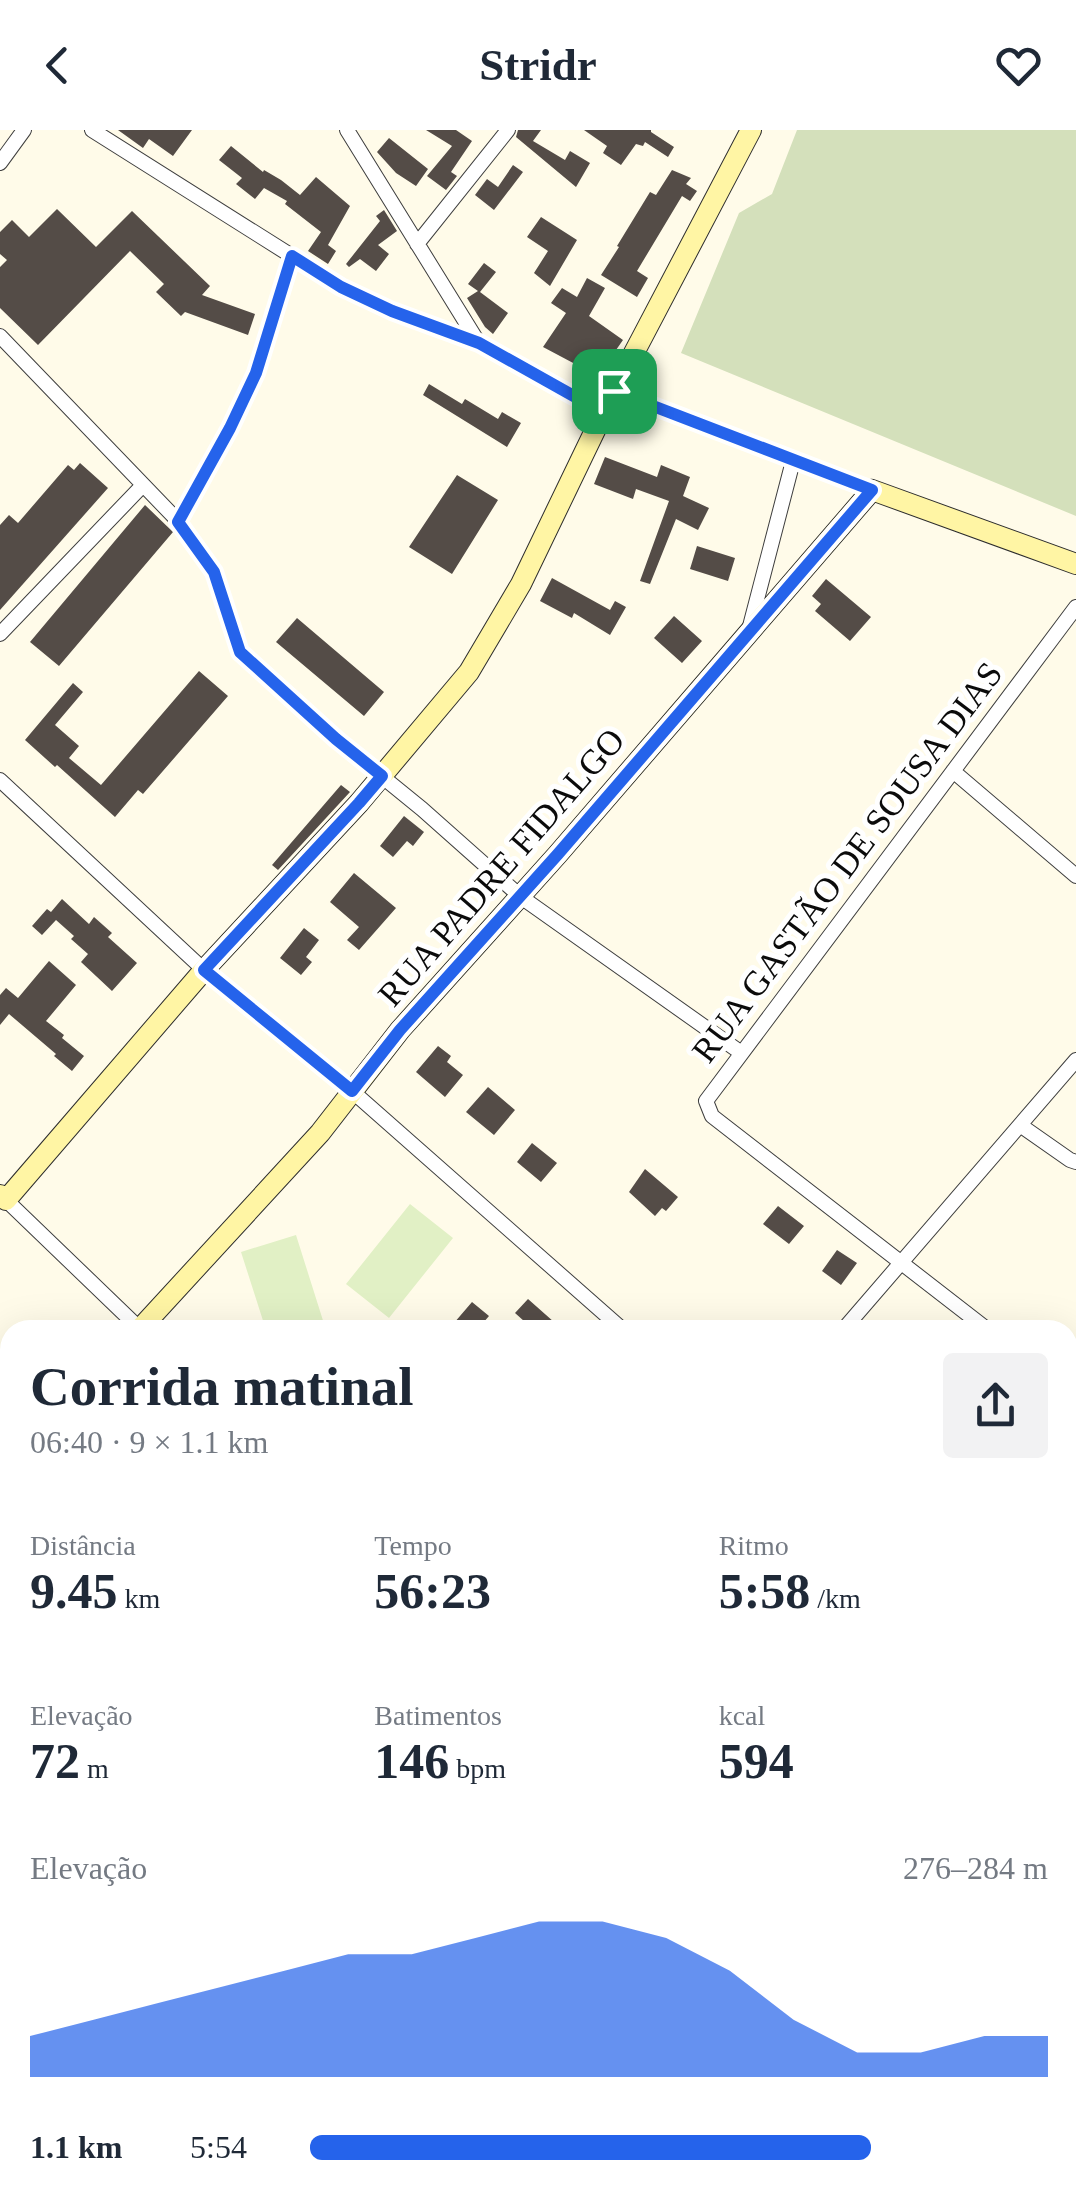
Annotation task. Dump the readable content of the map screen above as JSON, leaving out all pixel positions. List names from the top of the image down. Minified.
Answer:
{"streets":{"street":["RUA GASTÃO DE SOUSA DIAS","RUA PADRE FIDALGO"]},"page":{"header":"Stridr","heading":["Corrida matinal","06:40 · 9 × 1.1 km"],"stats":[["Distância","9.45 km"],["Tempo","56:23"],["Ritmo","5:58 /km"],["Elevação","72 m"],["Batimentos","146 bpm"],["kcal","594"]],"chart":["Elevação","276–284 m"],"list":[{"name":"1.1 km","note":"5:54"}]}}
